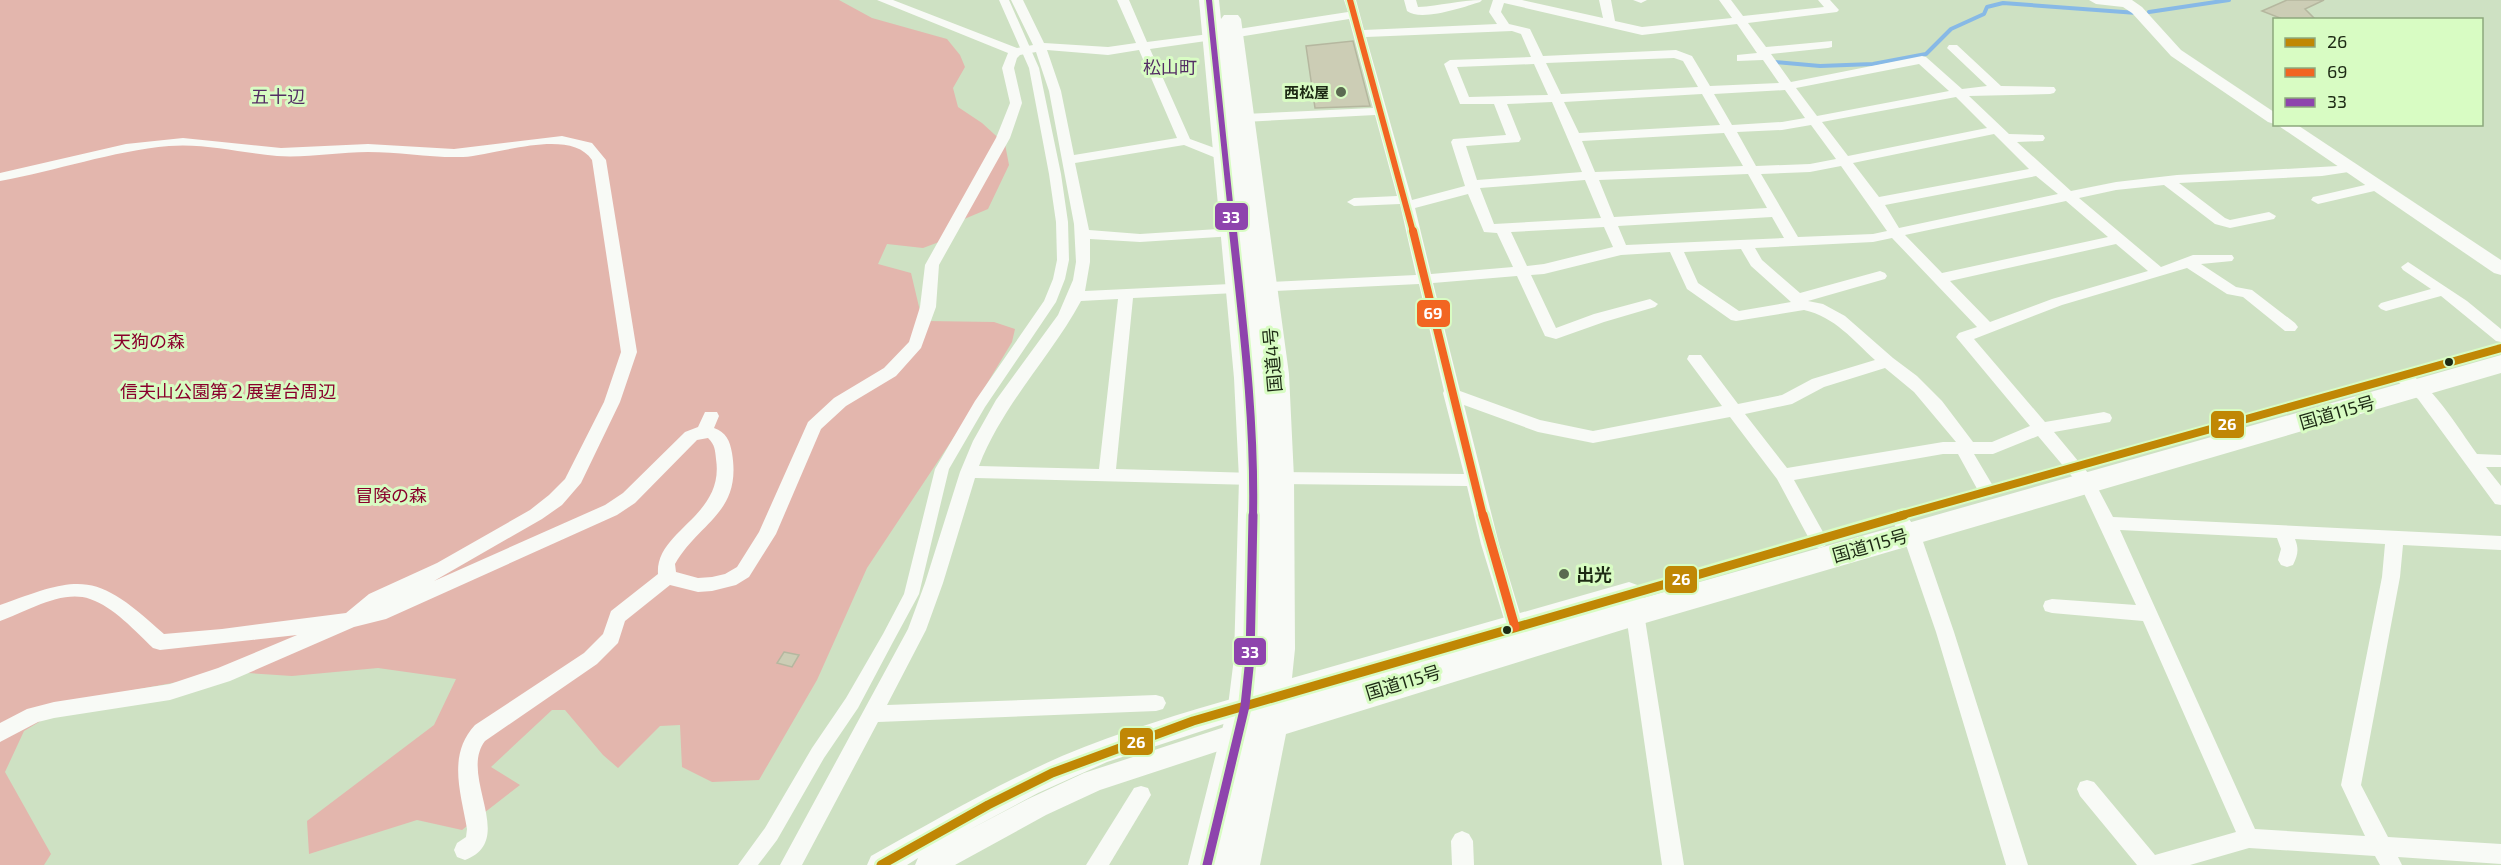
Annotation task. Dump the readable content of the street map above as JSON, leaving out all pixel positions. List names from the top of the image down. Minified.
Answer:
{"streets":{"highway":["国道4号","国道115号"]},"crossings":[["国道4号","国道115号"]],"districts":["松山町","五十辺"],"parks":["天狗の森","信夫山公園第２展望台周辺","冒険の森"],"places":["西松屋","出光"],"lines":["transit line 69","transit line 33","transit line 26"],"legend":["26","69","33"]}
